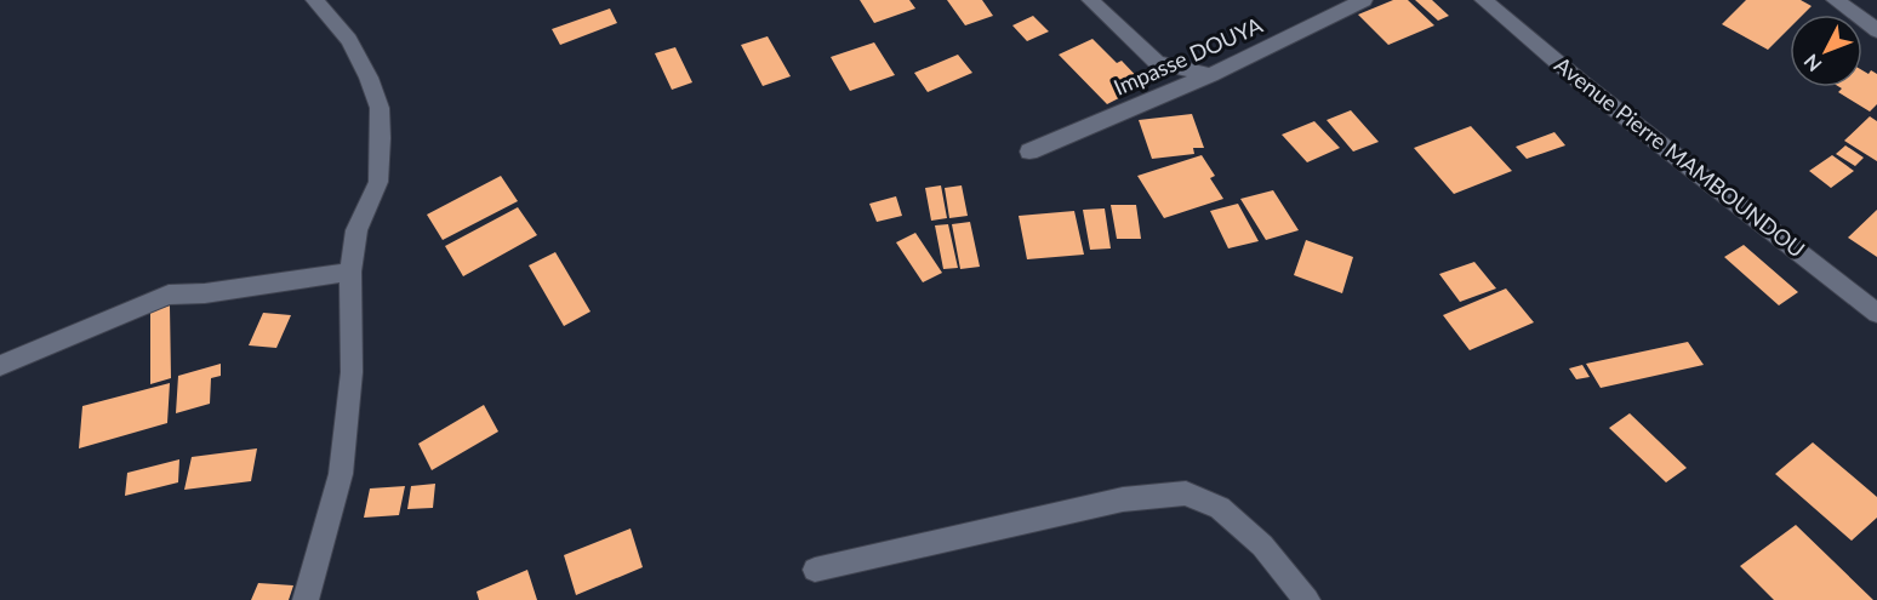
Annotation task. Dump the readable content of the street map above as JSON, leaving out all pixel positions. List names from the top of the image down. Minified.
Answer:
{"streets":{"street":["Impasse DOUYA","Avenue Pierre MAMBOUNDOU"]},"north":"bottom left"}
